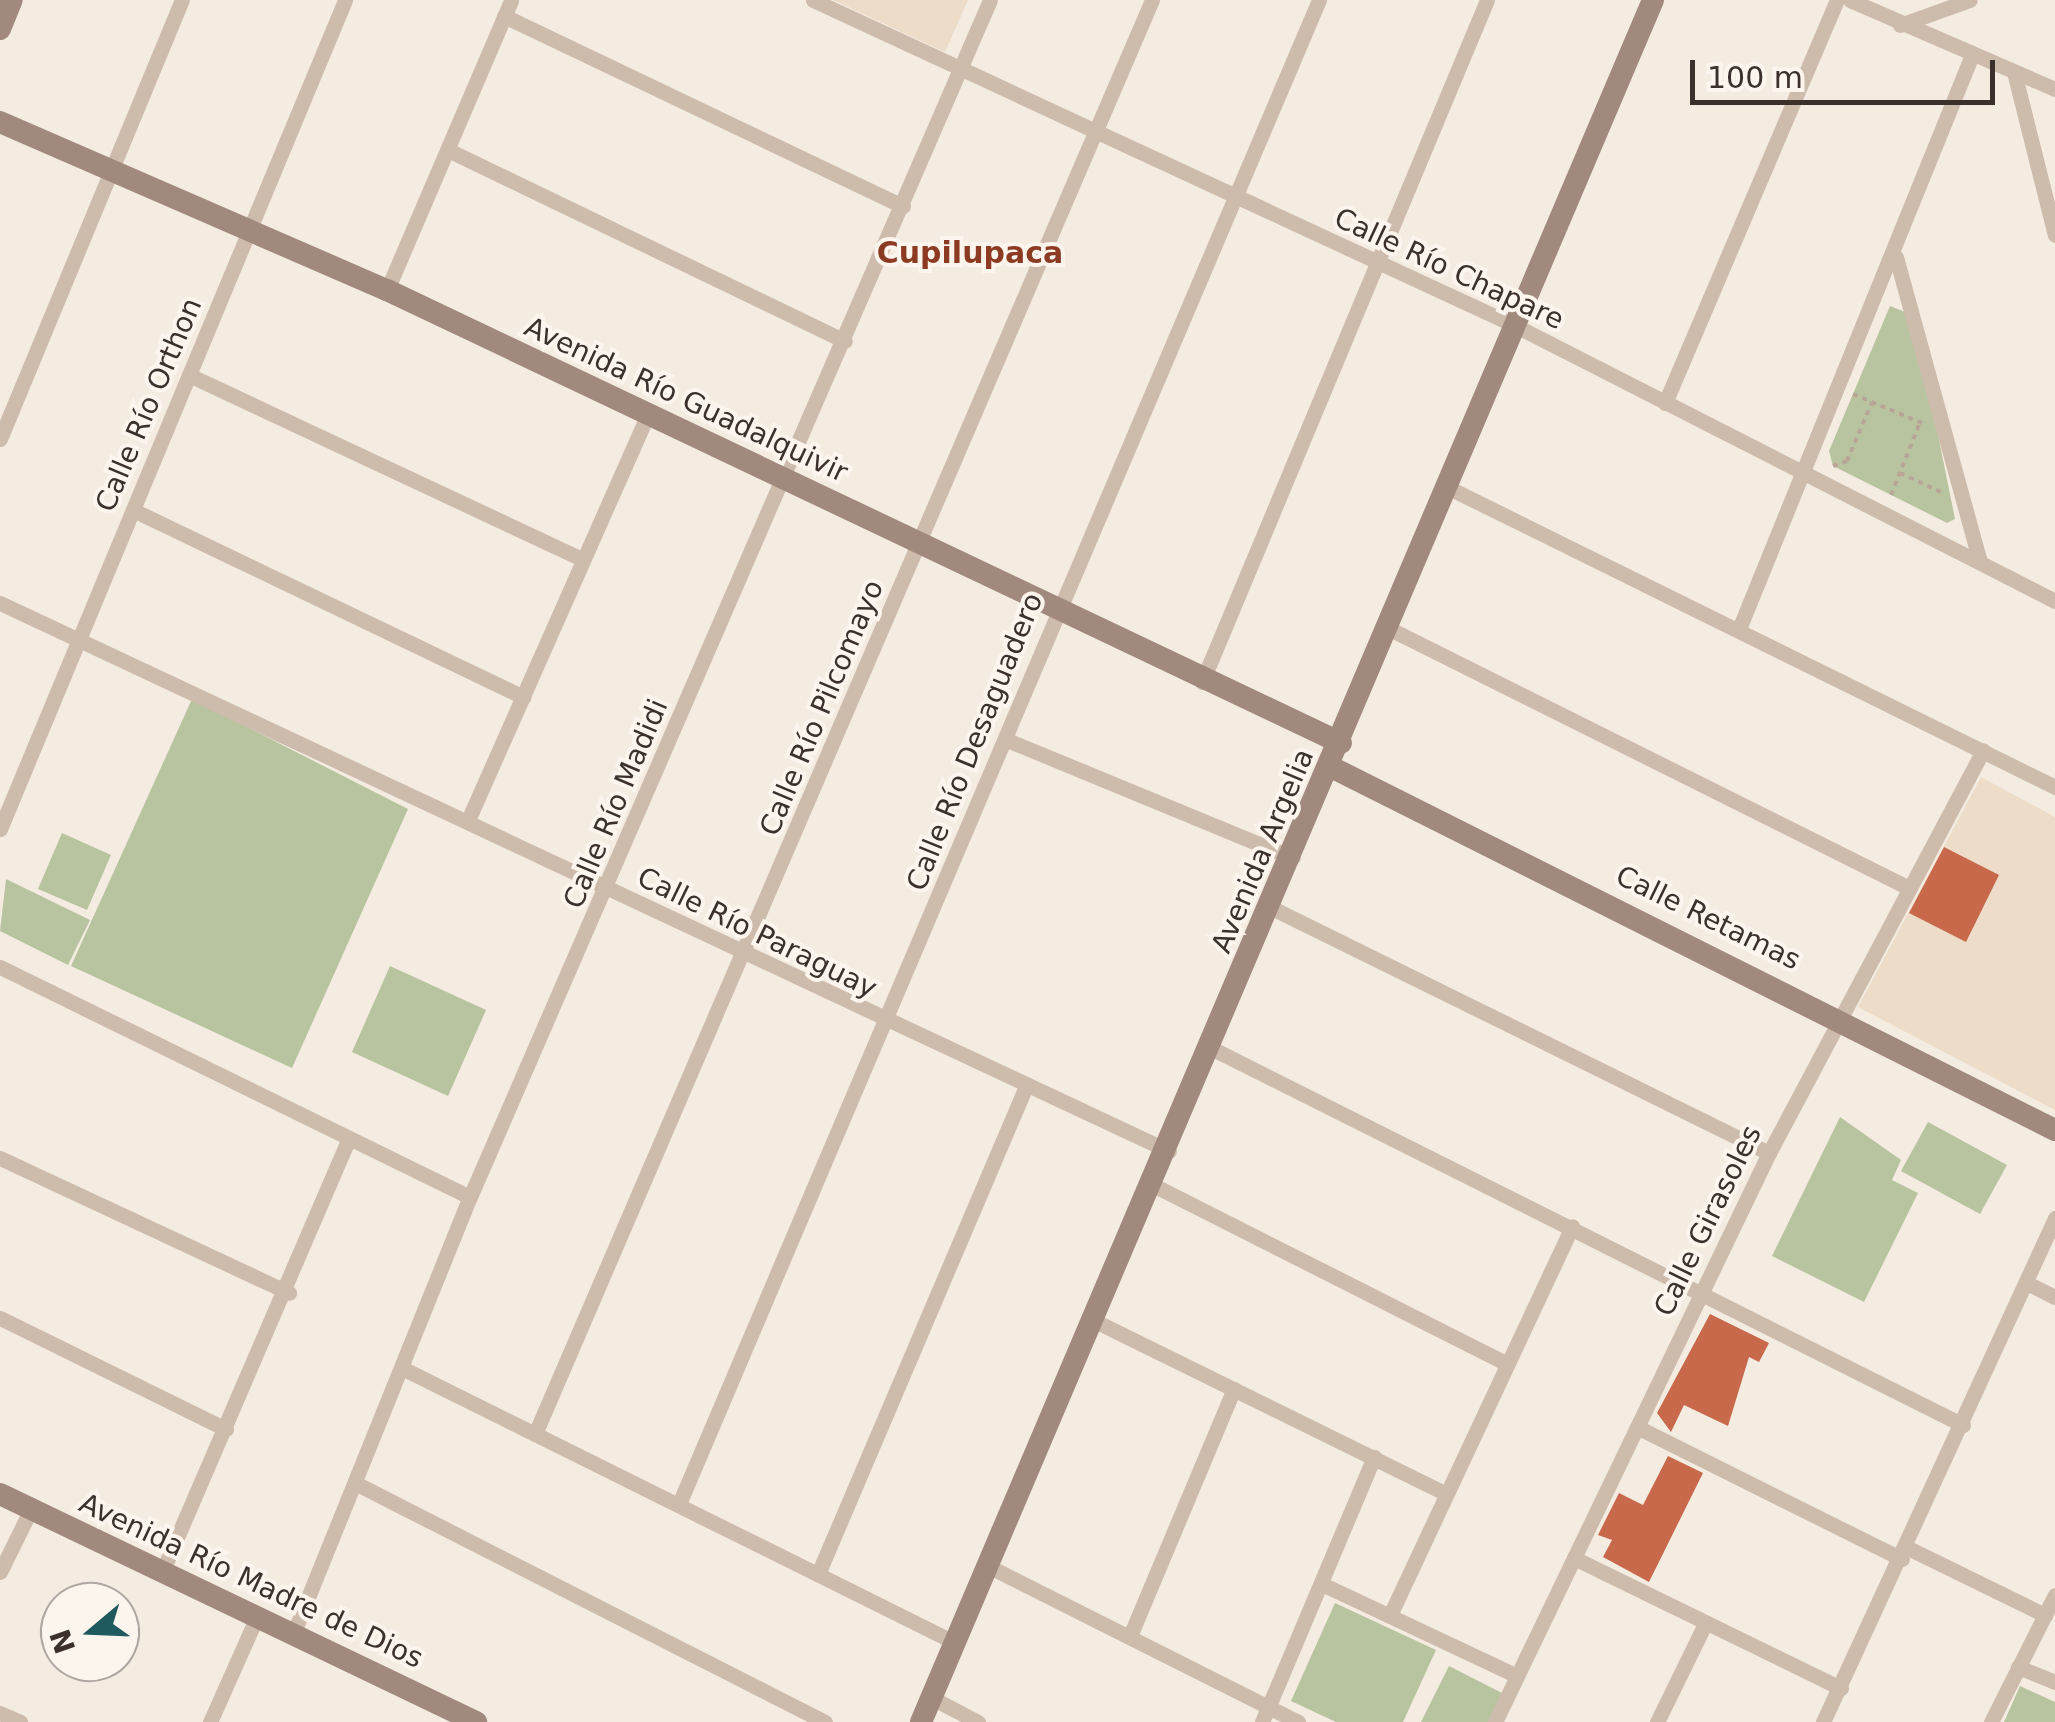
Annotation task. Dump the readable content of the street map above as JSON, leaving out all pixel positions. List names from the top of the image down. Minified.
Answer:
{"streets":{"street":["Calle Río Chapare","Avenida Río Guadalquivir","Calle Río Orthon","Calle Río Pilcomayo","Calle Río Desaguadero","Calle Río Madidi","Avenida Argelia","Calle Retamas","Calle Río Paraguay","Calle Girasoles","Avenida Río Madre de Dios"]},"crossings":[["Calle Río Chapare","Calle Río Pilcomayo"],["Calle Río Chapare","Calle Río Desaguadero"],["Calle Río Chapare","Calle Río Madidi"],["Calle Río Chapare","Avenida Argelia"],["Avenida Río Guadalquivir","Calle Río Orthon"],["Avenida Río Guadalquivir","Calle Río Pilcomayo"],["Avenida Río Guadalquivir","Calle Río Desaguadero"],["Avenida Río Guadalquivir","Calle Río Madidi"],["Avenida Río Guadalquivir","Avenida Argelia"],["Calle Río Orthon","Calle Río Paraguay"],["Calle Río Pilcomayo","Calle Río Paraguay"],["Calle Río Desaguadero","Calle Río Paraguay"],["Calle Río Madidi","Calle Río Paraguay"],["Calle Río Madidi","Avenida Río Madre de Dios"],["Avenida Argelia","Calle Retamas"],["Avenida Argelia","Calle Río Paraguay"],["Calle Retamas","Calle Girasoles"]],"districts":["Cupilupaca"],"scale_bar":"100 m","north":"left"}
